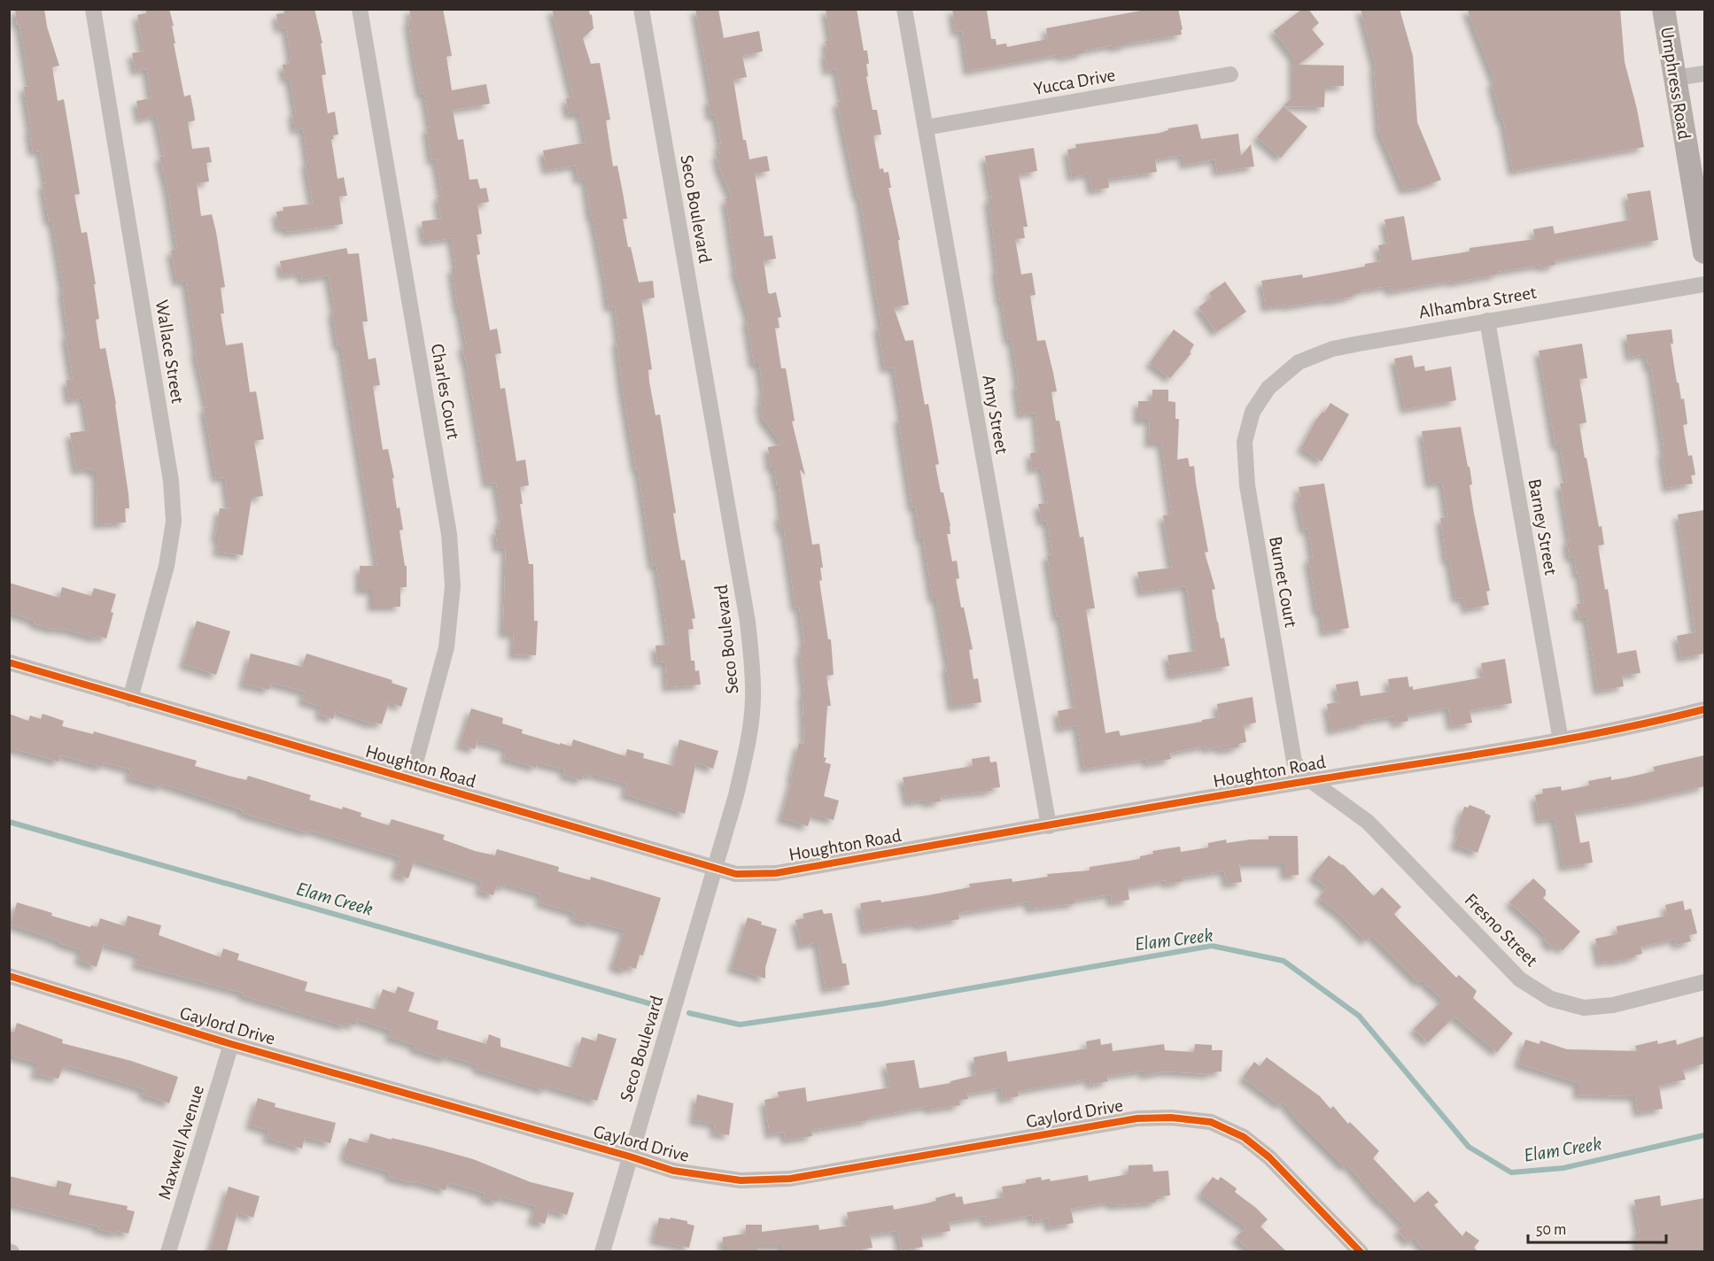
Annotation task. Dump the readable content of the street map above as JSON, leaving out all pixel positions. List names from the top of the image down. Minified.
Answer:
{"streets":{"street":["Yucca Drive","Umphress Road","Seco Boulevard","Alhambra Street","Wallace Street","Charles Court","Amy Street","Barney Street","Burnet Court","Houghton Road","Fresno Street","Gaylord Drive","Maxwell Avenue"]},"crossings":[["Yucca Drive","Amy Street"],["Seco Boulevard","Houghton Road"],["Seco Boulevard","Gaylord Drive"],["Alhambra Street","Barney Street"],["Alhambra Street","Burnet Court"],["Wallace Street","Houghton Road"],["Charles Court","Houghton Road"],["Amy Street","Houghton Road"],["Barney Street","Houghton Road"],["Burnet Court","Houghton Road"],["Burnet Court","Fresno Street"],["Houghton Road","Fresno Street"],["Gaylord Drive","Maxwell Avenue"]],"water":["Elam Creek"],"scale_bar":"50 m"}
